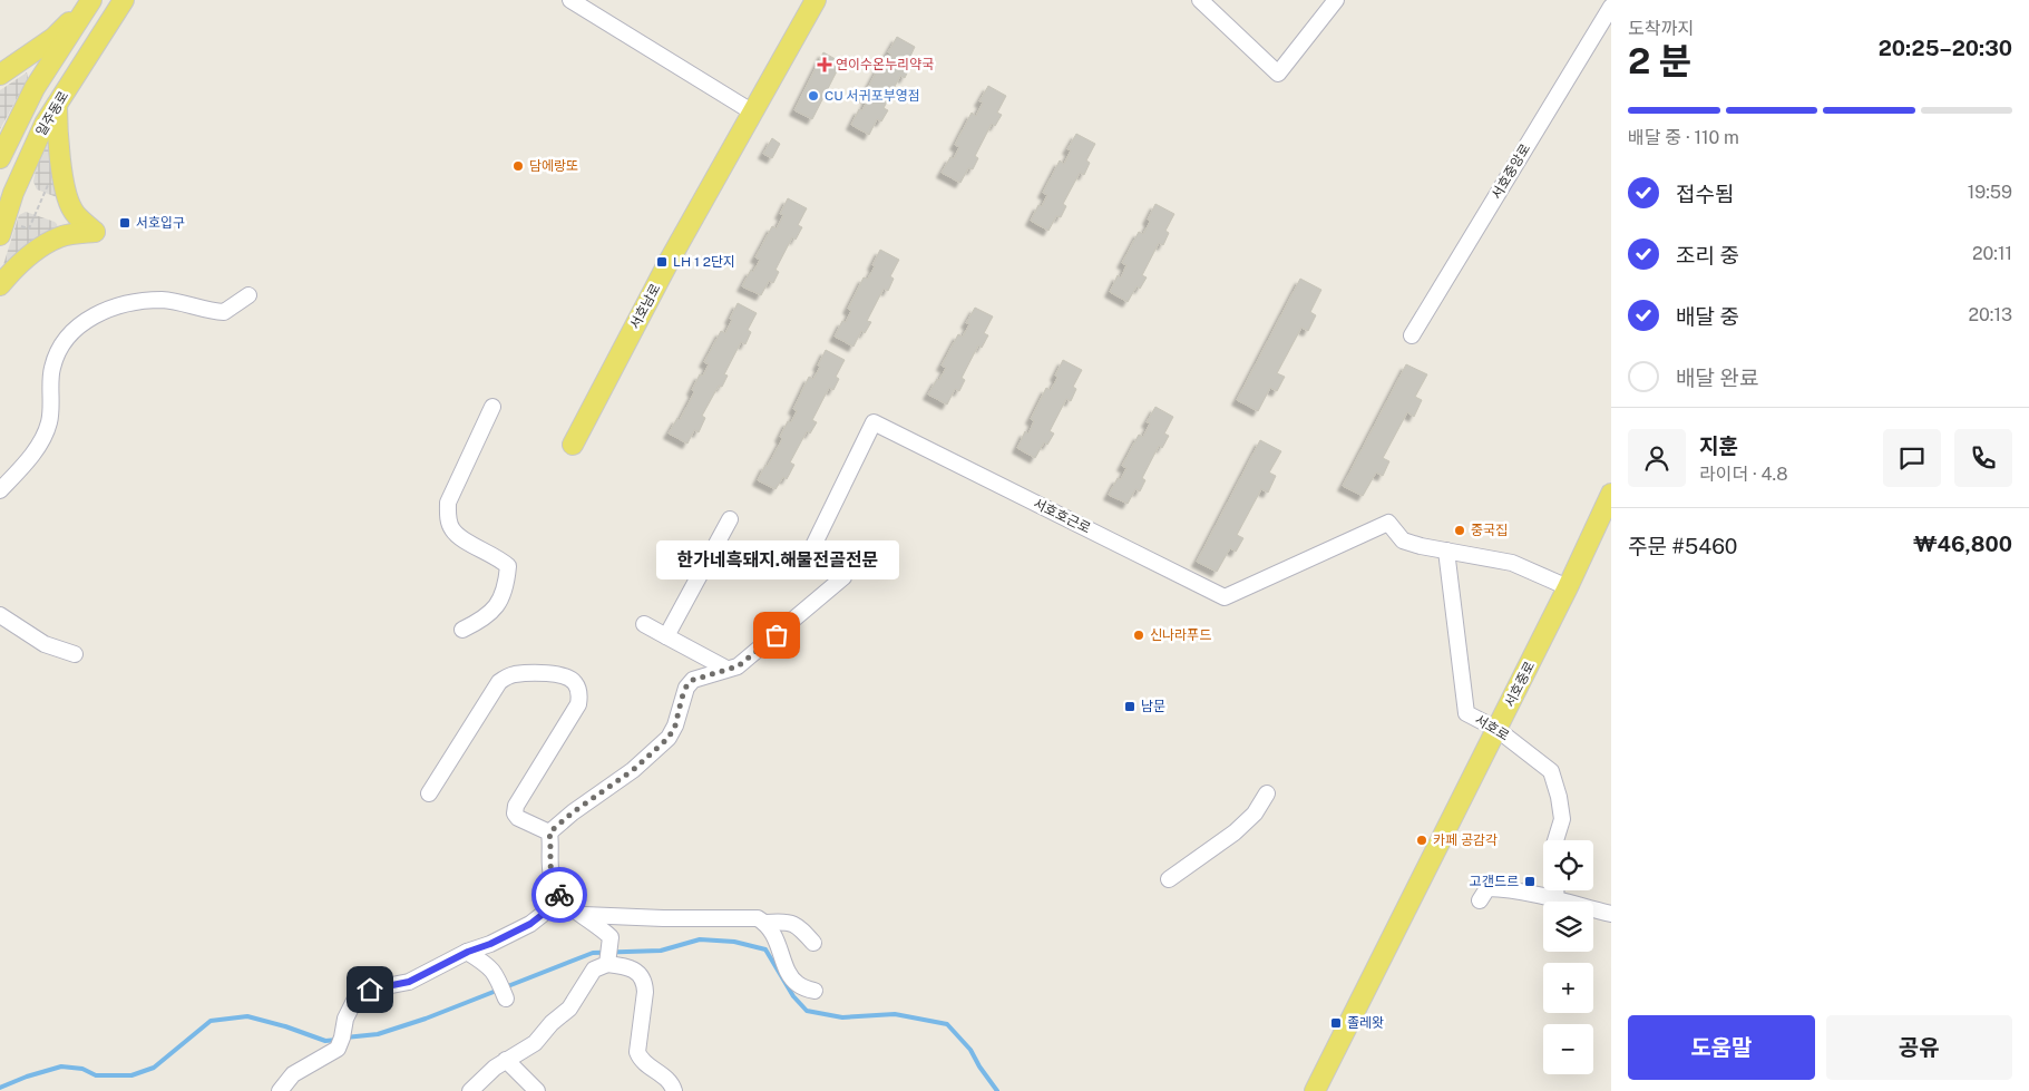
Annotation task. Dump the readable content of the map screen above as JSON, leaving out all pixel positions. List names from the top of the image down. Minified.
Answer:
{"streets":{"main road":["일주동로","서호남로","서호중로"],"street":["서호중앙로","서호호근로","서호로"]},"crossings":[["서호호근로","서호로"],["서호중로","서호로"]],"places":{"health":["연이수온누리약국"],"other":["CU 서귀포부영점","담에랑또","중국집","한가네흑돼지.해물전골전문","신나라푸드","카페 공감각"],"transit":["서호입구","LH 1 2단지","남문","고갠드르","졸레왓"]},"page":{"heading":["2 분","도착까지","20:25–20:30"],"panel":["지훈","라이더 · 4.8","주문 #5460","₩46,800"],"bar":"배달 중 · 110 m","list":[["접수됨","19:59"],["조리 중","20:11"],["배달 중","20:13"],"배달 완료"],"bubble":"한가네흑돼지.해물전골전문","map_buttons":["+","−"],"buttons":["도움말","공유"]}}
